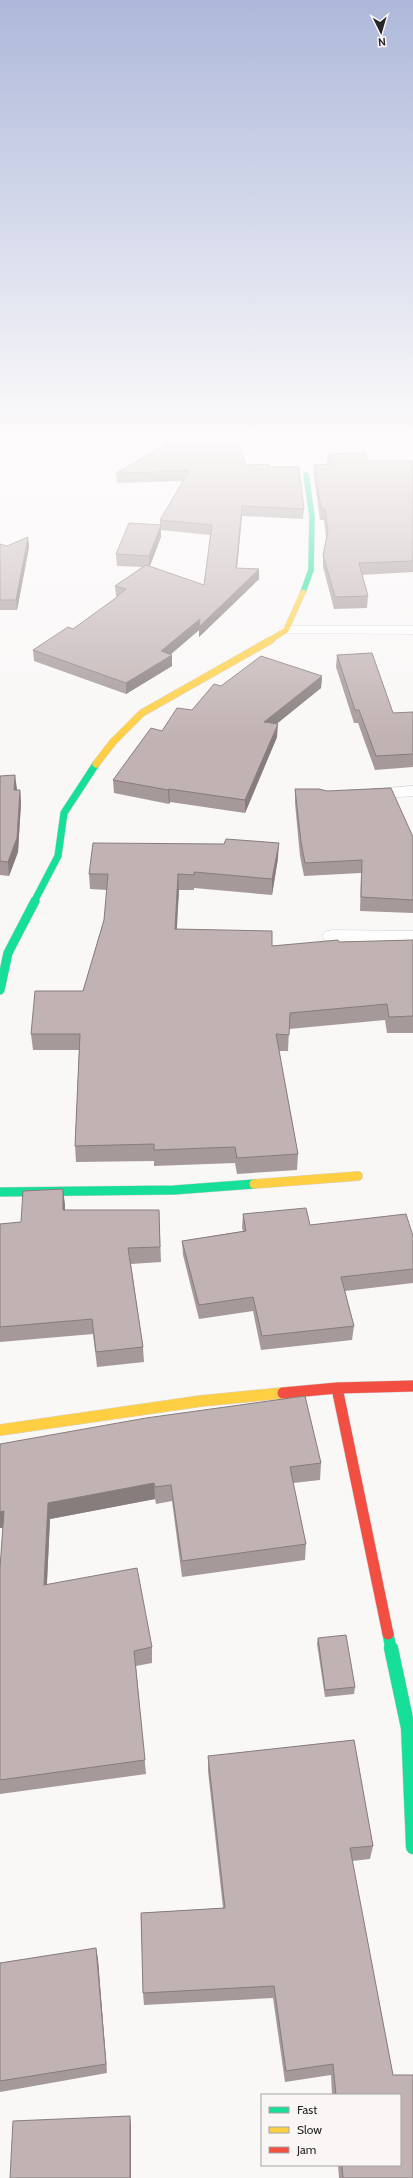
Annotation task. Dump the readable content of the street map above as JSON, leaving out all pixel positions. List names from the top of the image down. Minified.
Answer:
{"legend":["Fast","Slow","Jam"],"north":"bottom"}
